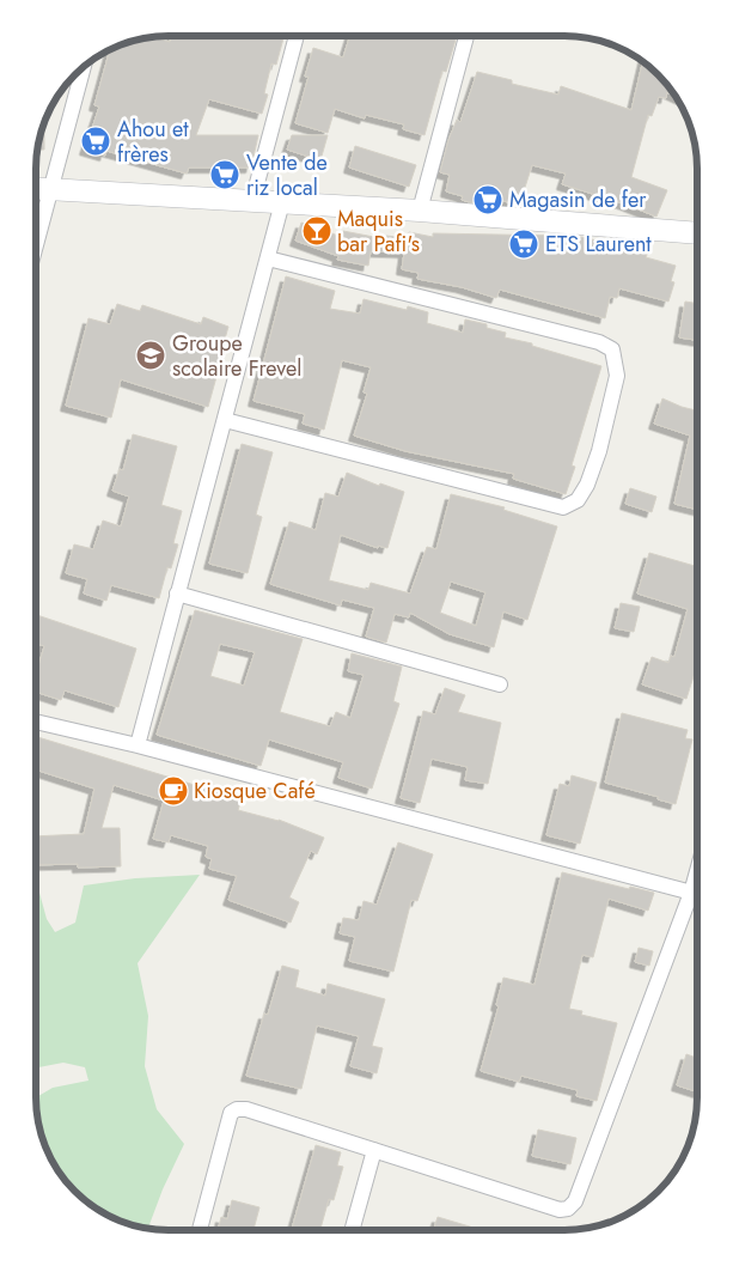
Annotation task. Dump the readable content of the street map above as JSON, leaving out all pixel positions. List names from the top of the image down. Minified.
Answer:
{"places":{"supermarket":["Ahou et frères","Vente de riz local","Magasin de fer","ETS Laurent"],"bar":["Maquis bar Pafi's"],"school or university":["Groupe scolaire Frevel"],"cafe":["Kiosque Café"]}}
